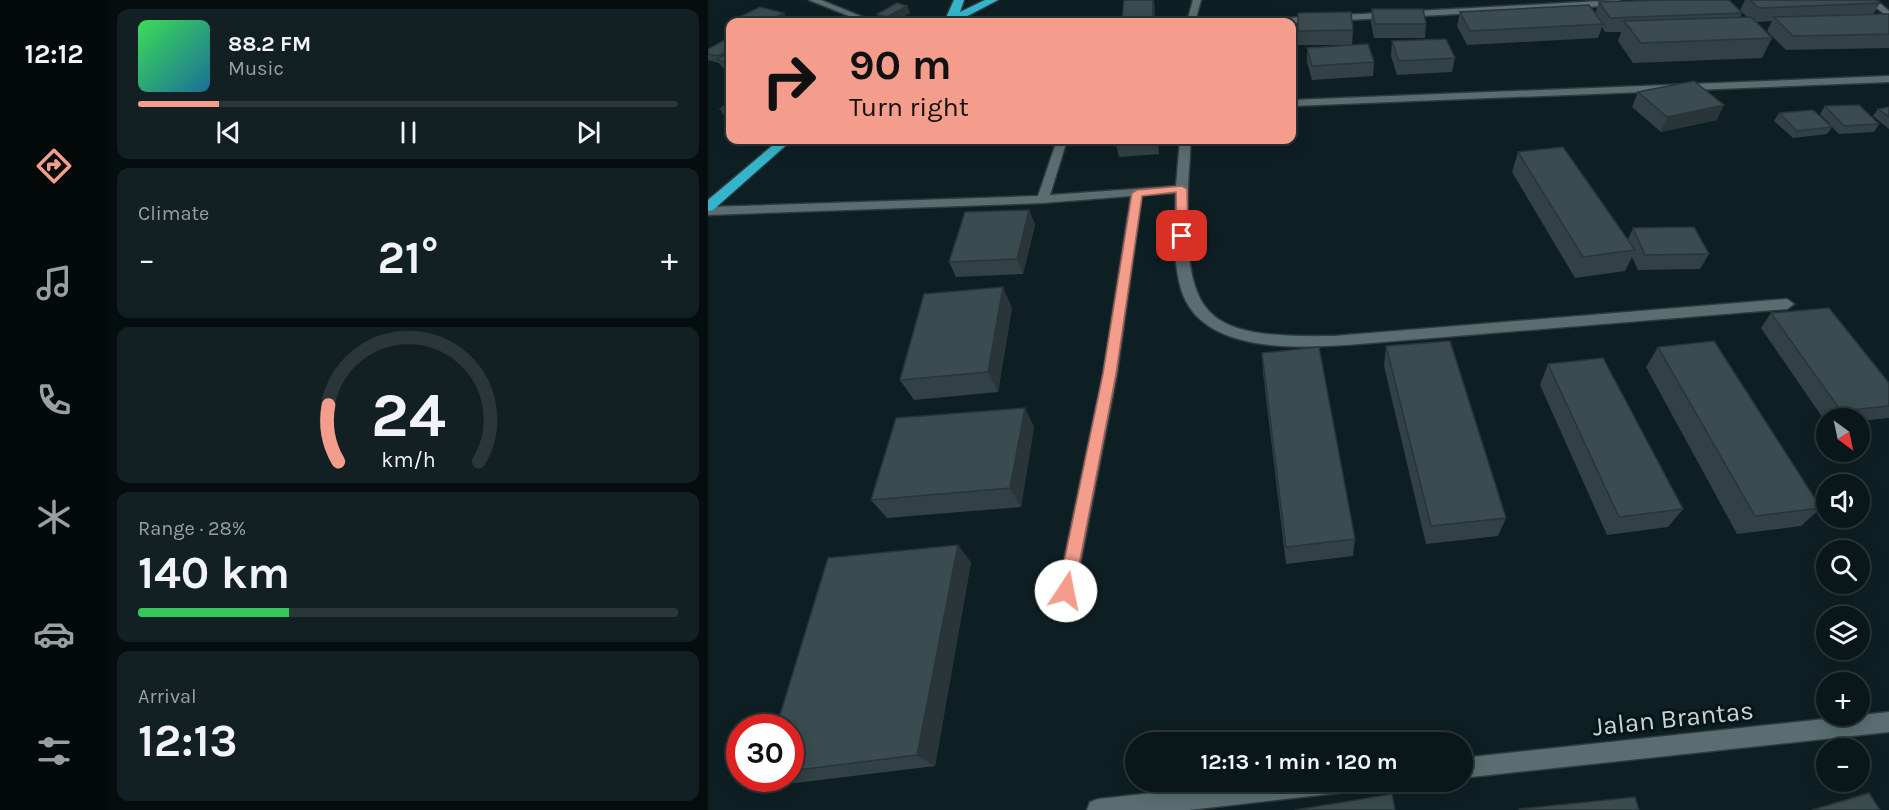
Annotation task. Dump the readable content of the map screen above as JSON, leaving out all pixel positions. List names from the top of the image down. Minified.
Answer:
{"streets":{"street":["Jalan Brantas"]},"north":"bottom right","page":{"tabs":"12:12","turn":["90 m","Turn right"],"song":["88.2 FM","Music"],"tile":["Climate",["Range · 28%","140 km"],["Arrival","12:13"]],"heat":["−","21°","+"],"map_buttons":["+","−"],"limit":"30","trip":"12:13 · 1 min · 120 m","gauge":["24","km/h"]}}
